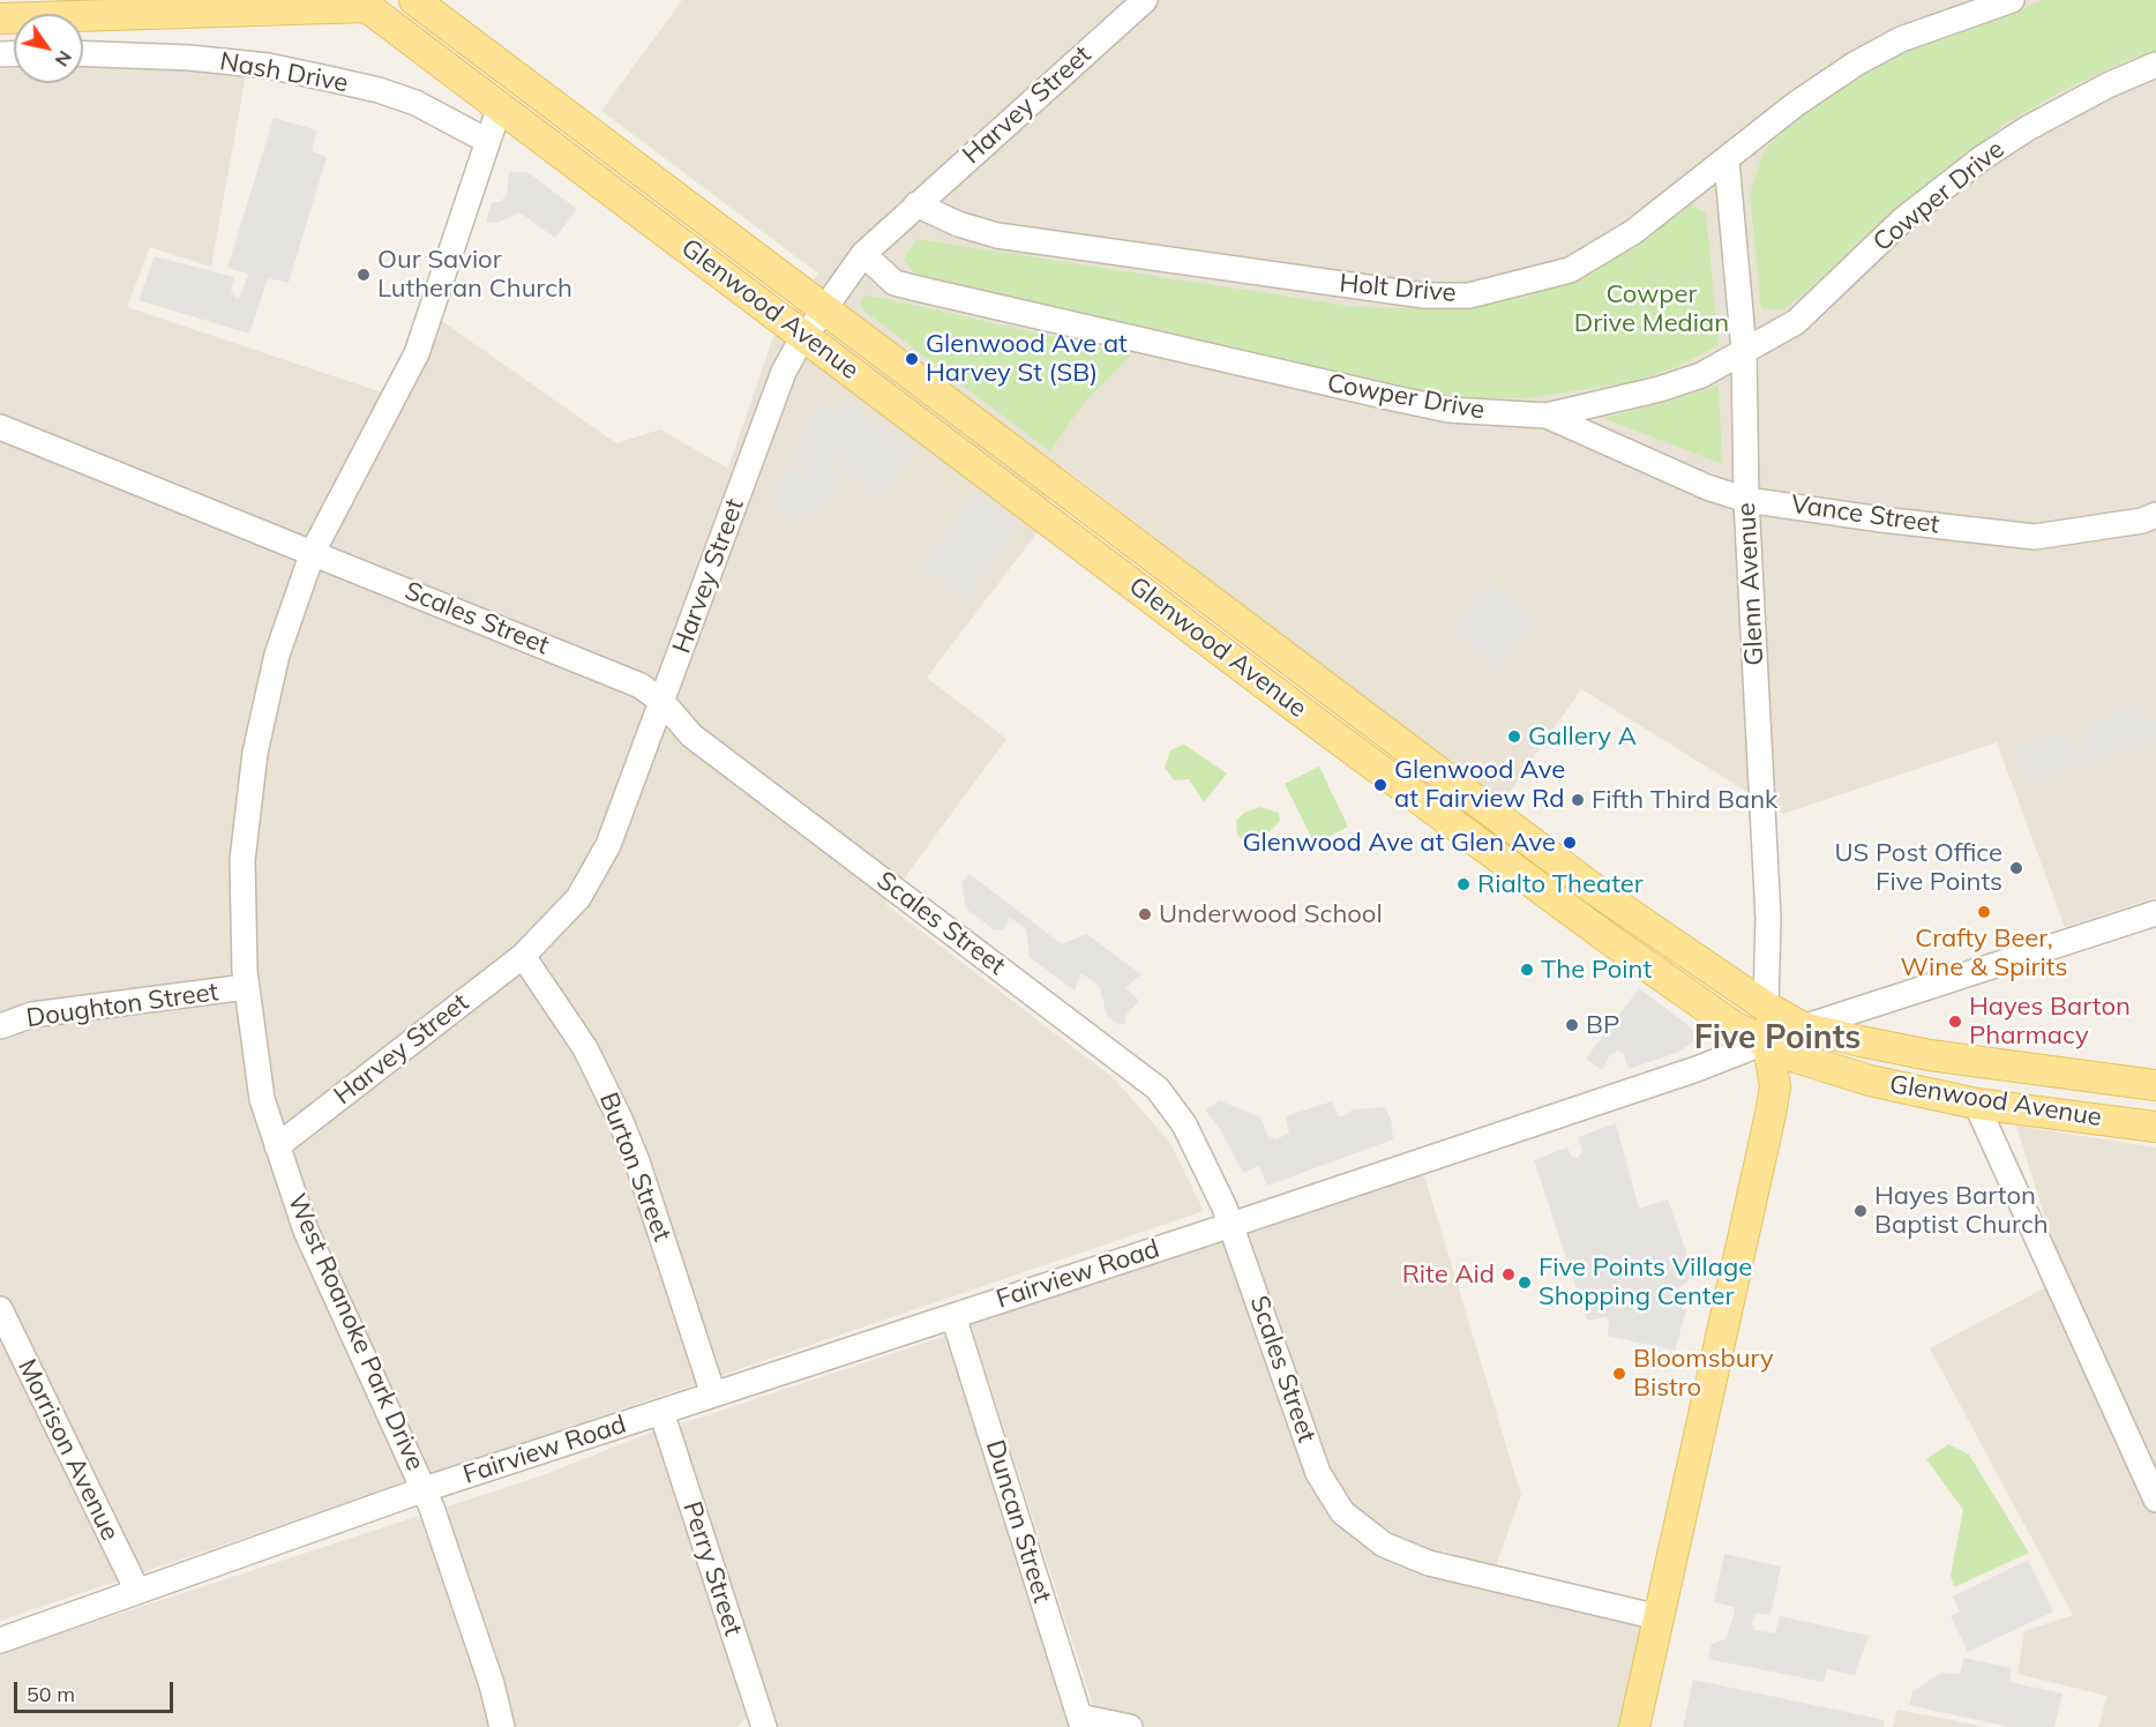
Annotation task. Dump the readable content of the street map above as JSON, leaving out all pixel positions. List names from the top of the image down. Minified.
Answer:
{"streets":{"main road":["Glenwood Avenue"],"street":["Nash Drive","Harvey Street","Cowper Drive","Holt Drive","Vance Street","Glenn Avenue","Scales Street","Doughton Street","Burton Street","Fairview Road","West Roanoke Park Drive","Morrison Avenue","Duncan Street","Perry Street"]},"crossings":[["Nash Drive","West Roanoke Park Drive"],["Harvey Street","Cowper Drive"],["Harvey Street","Holt Drive"],["Harvey Street","Glenwood Avenue"],["Harvey Street","Scales Street"],["Harvey Street","Burton Street"],["Harvey Street","West Roanoke Park Drive"],["Cowper Drive","Vance Street"],["Cowper Drive","Glenn Avenue"],["Holt Drive","Glenn Avenue"],["Glenwood Avenue","Glenn Avenue"],["Glenwood Avenue","Fairview Road"],["Glenwood Avenue","West Roanoke Park Drive"],["Vance Street","Glenn Avenue"],["Scales Street","Fairview Road"],["Scales Street","West Roanoke Park Drive"],["Doughton Street","West Roanoke Park Drive"],["Burton Street","Fairview Road"],["Fairview Road","West Roanoke Park Drive"],["Fairview Road","Morrison Avenue"],["Fairview Road","Duncan Street"],["Fairview Road","Perry Street"]],"districts":["Five Points"],"parks":["Cowper Drive Median"],"places":["Our Savior Lutheran Church","Glenwood Ave at Harvey St (SB)","Gallery A","Glenwood Ave at Fairview Rd","Fifth Third Bank","Glenwood Ave at Glen Ave","US Post Office Five Points","Rialto Theater","Crafty Beer, Wine & Spirits","Underwood School","The Point","Hayes Barton Pharmacy","BP","Hayes Barton Baptist Church","Rite Aid","Five Points Village Shopping Center","Bloomsbury Bistro"],"scale_bar":"50 m","north":"bottom right"}
